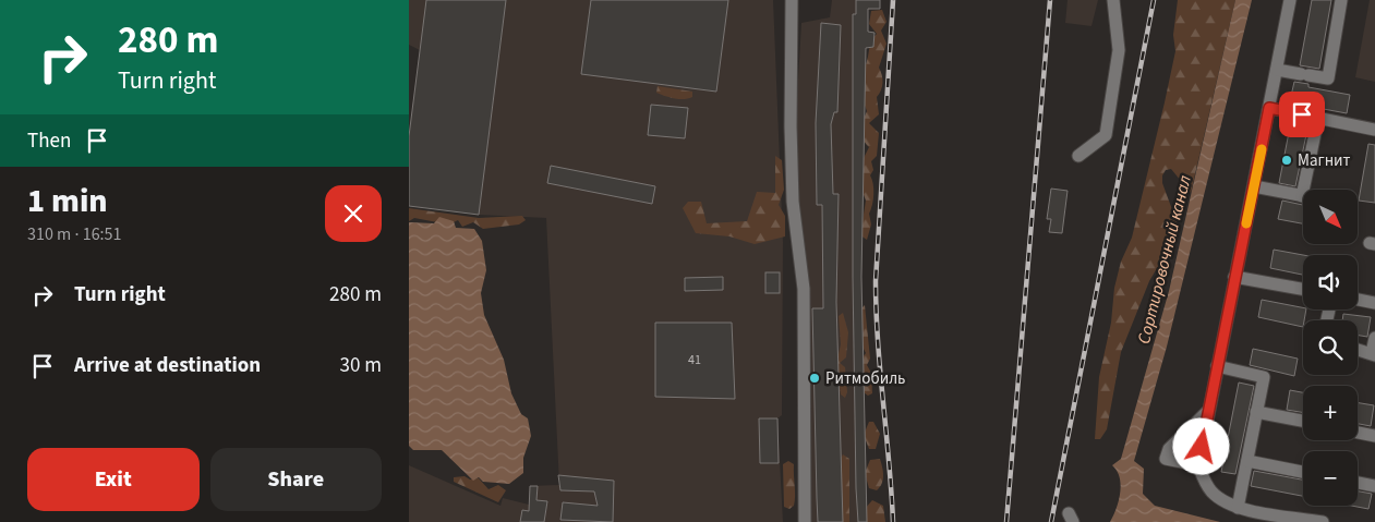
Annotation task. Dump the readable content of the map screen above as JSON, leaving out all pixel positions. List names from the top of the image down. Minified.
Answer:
{"water":["Сортировочный канал"],"places":["Магнит","Ритмобиль"],"house_numbers":["41"],"north":"bottom right","page":{"turn":["280 m","Turn right"],"then":"Then","heading":["1 min","310 m · 16:51"],"map_buttons":["+","−"],"list":[{"name":"Turn right","value":"280 m"},{"name":"Arrive at destination","value":"30 m"}],"buttons":["Exit","Share"]}}
